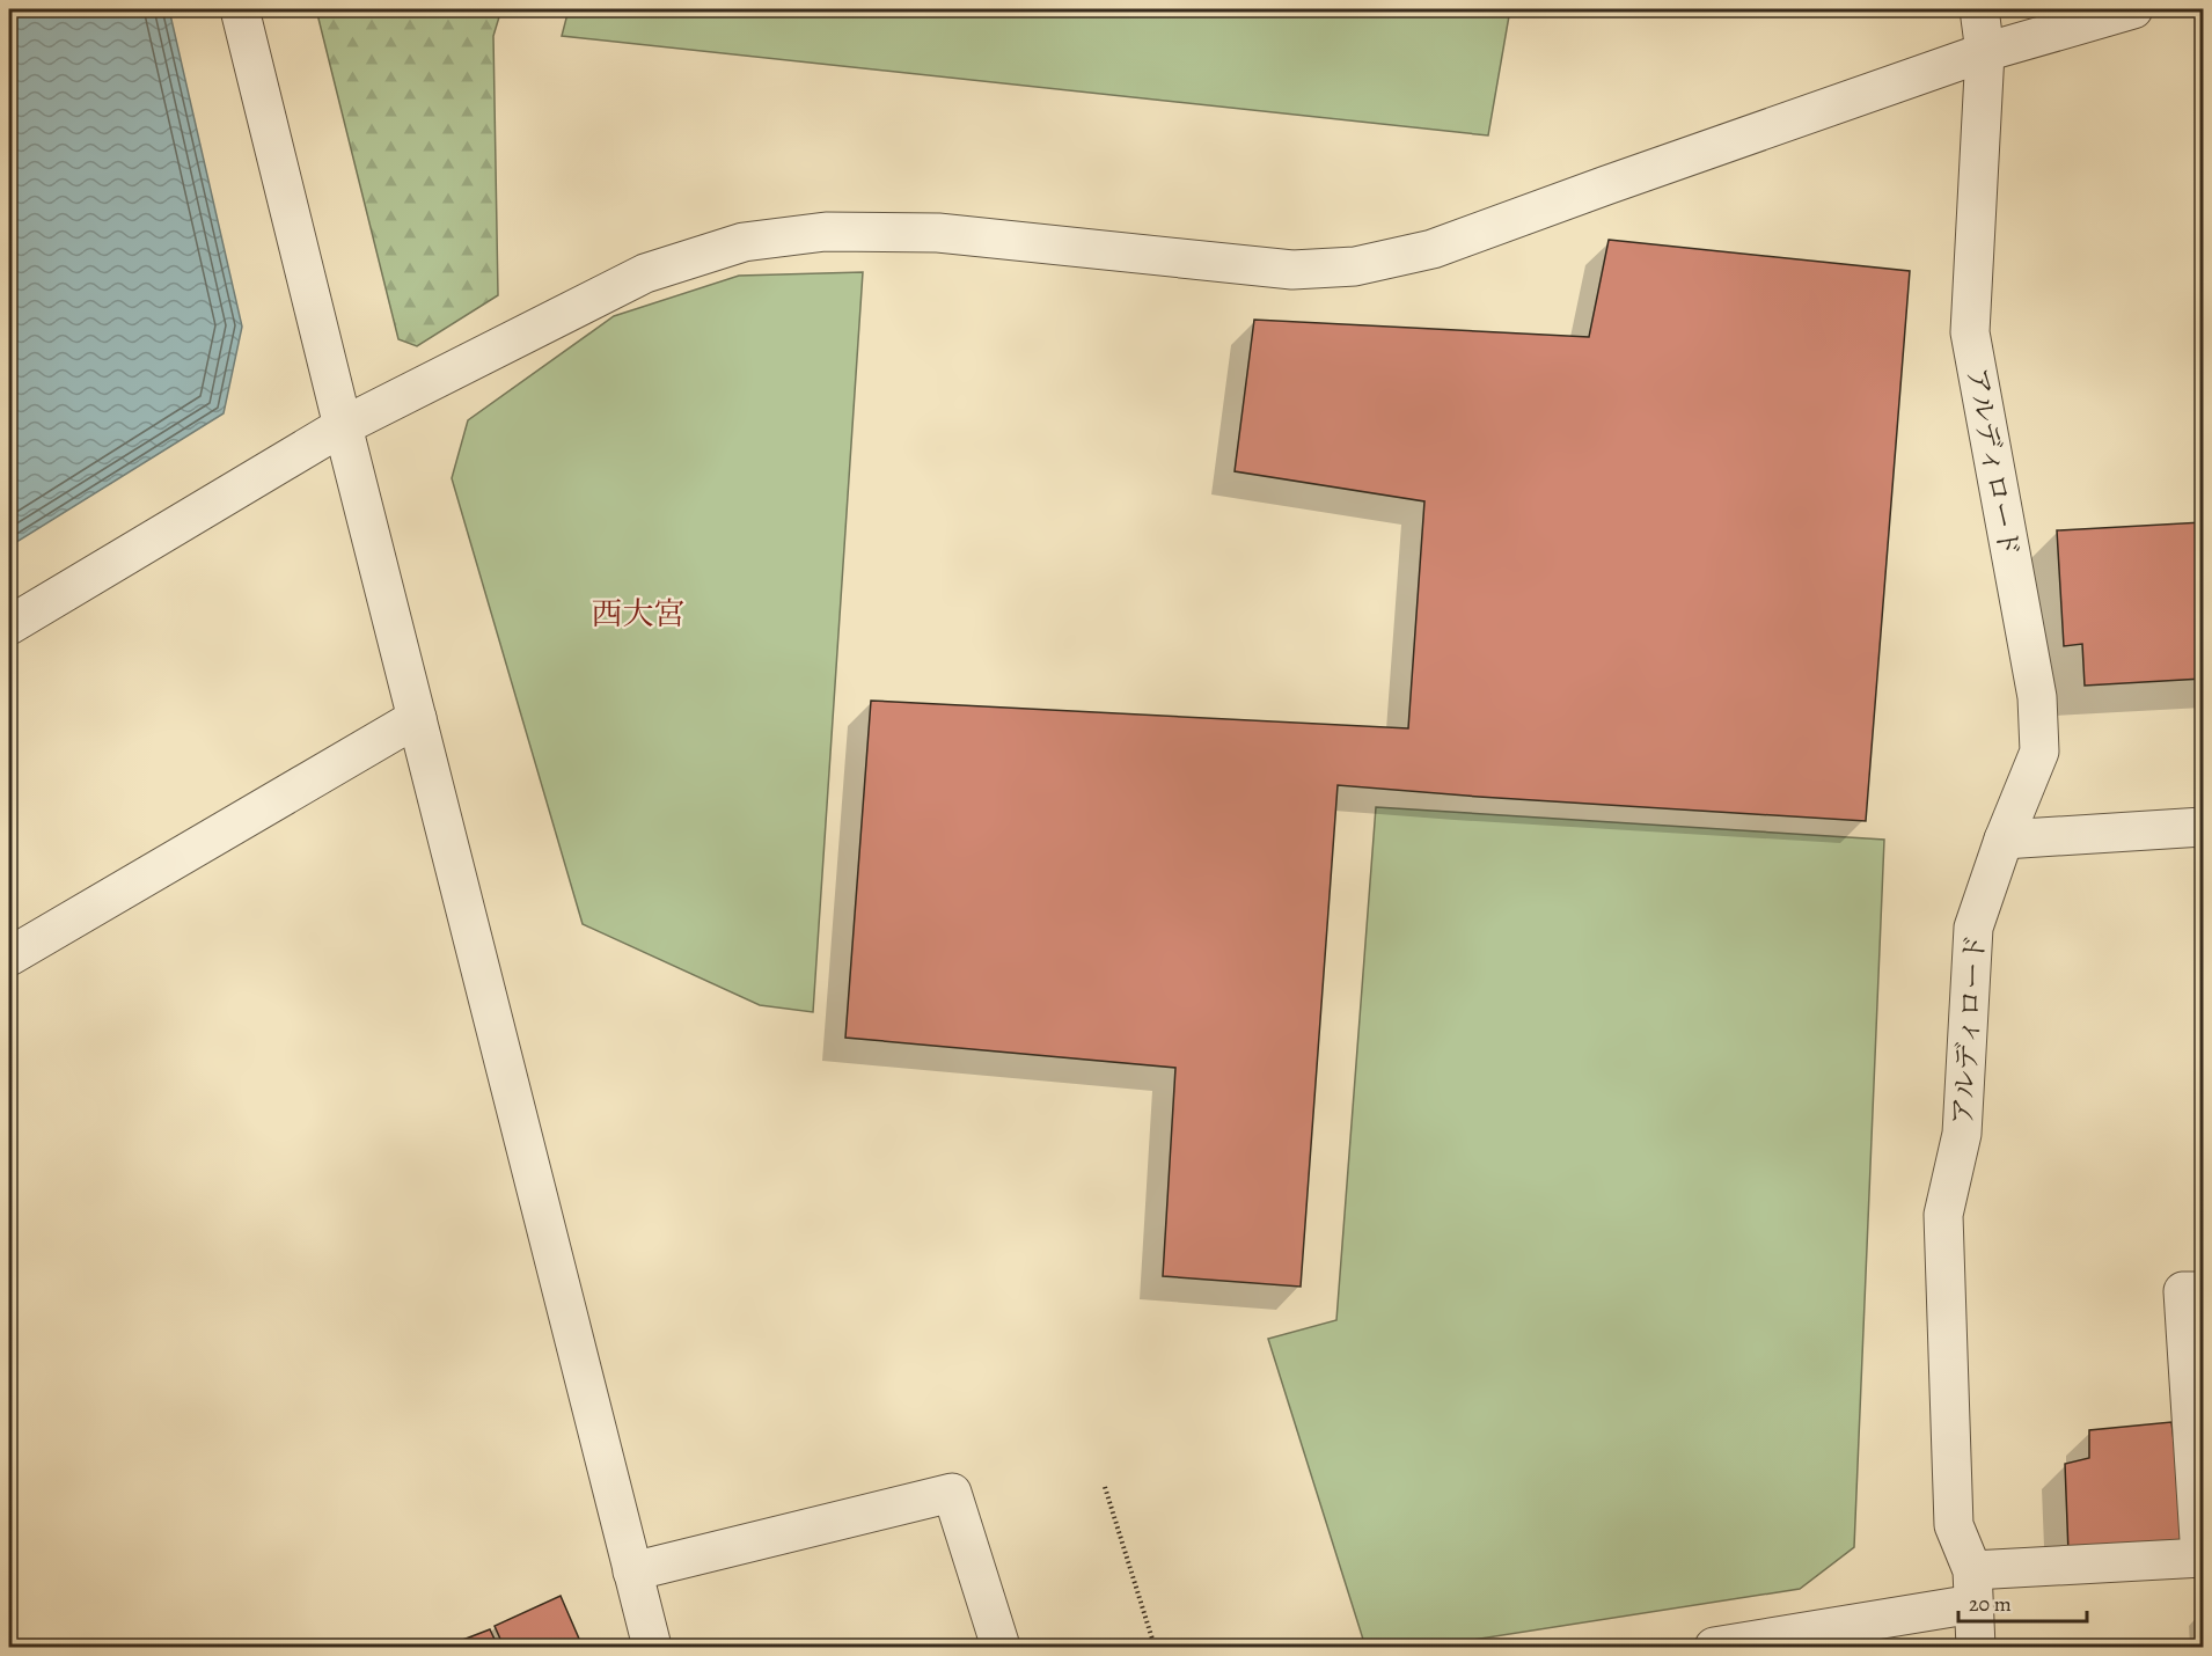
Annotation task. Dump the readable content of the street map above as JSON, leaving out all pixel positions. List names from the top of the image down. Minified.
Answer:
{"streets":{"street":["アルディロード"]},"districts":["西大宮"],"scale_bar":"20 m"}
